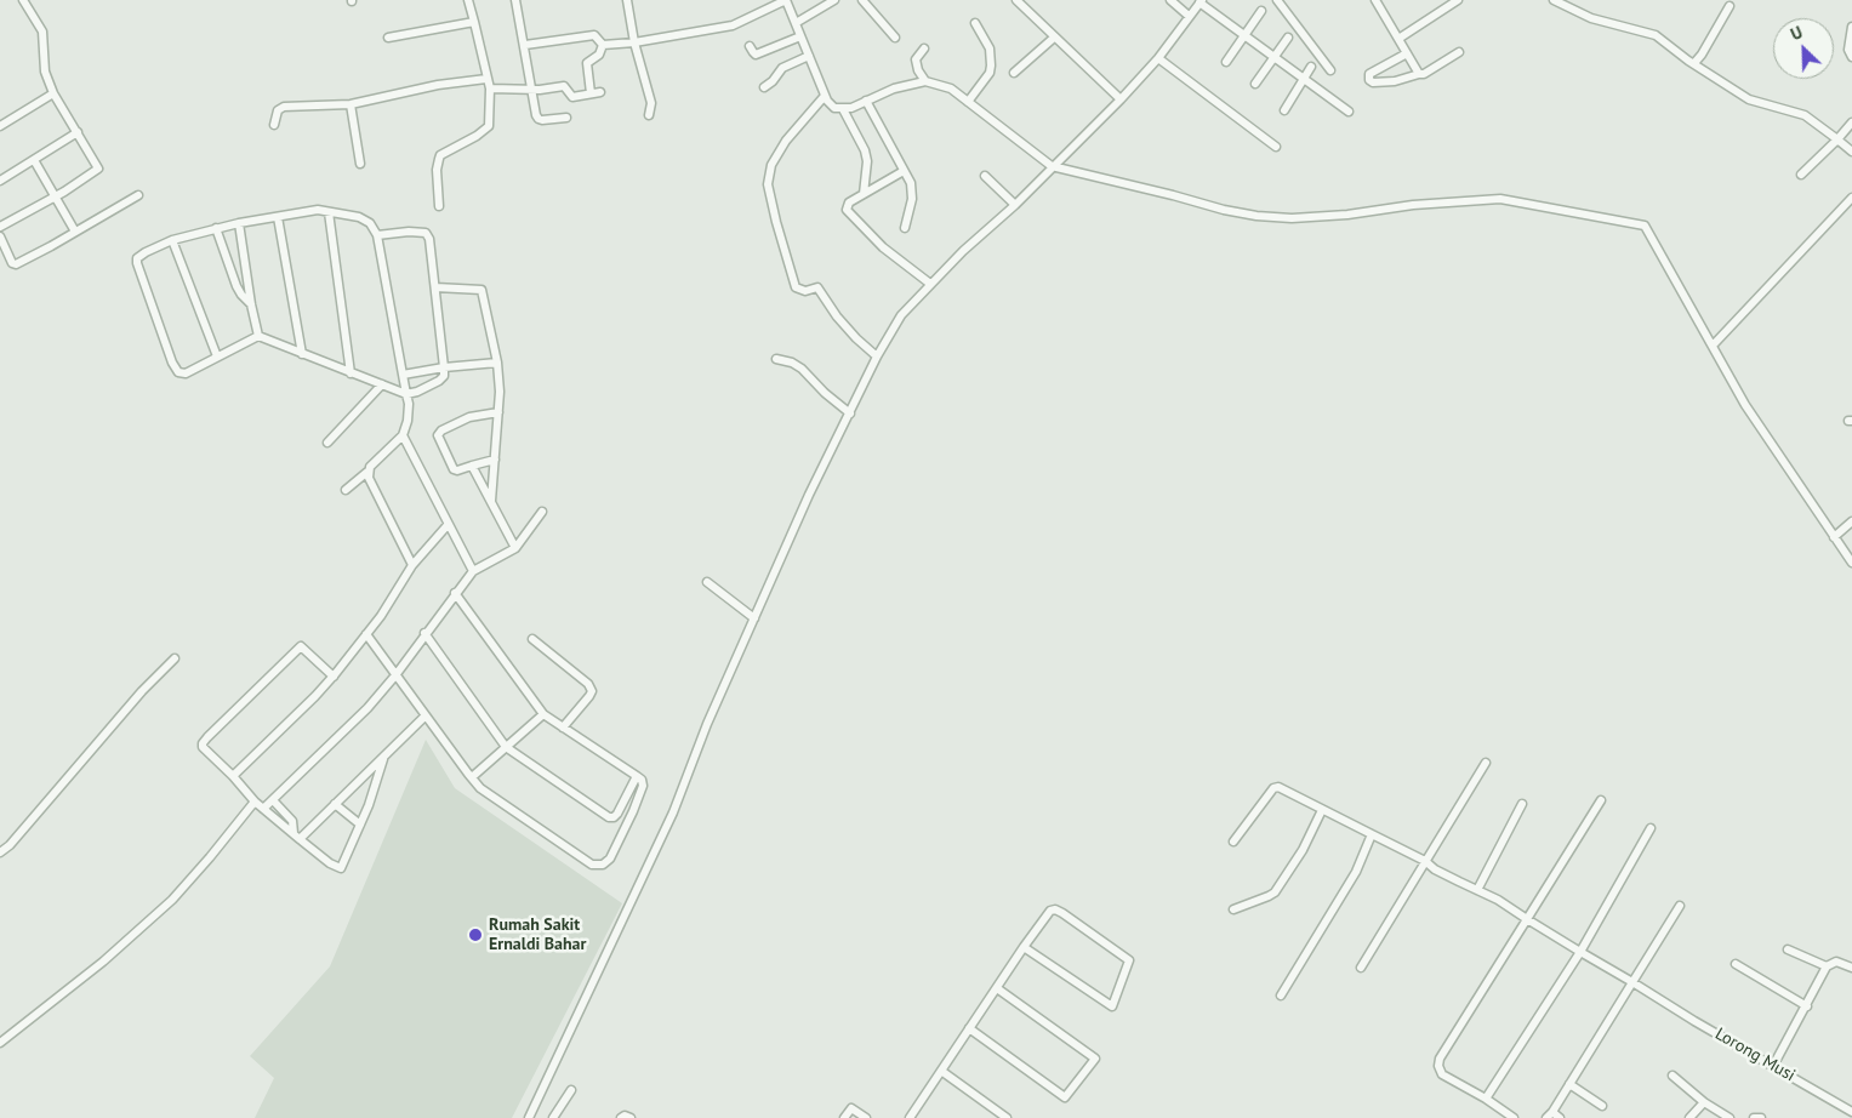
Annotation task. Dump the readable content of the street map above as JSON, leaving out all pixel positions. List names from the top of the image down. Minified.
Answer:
{"streets":{"street":["Lorong Musi"]},"places":["Rumah Sakit Ernaldi Bahar"],"north":"top left"}
